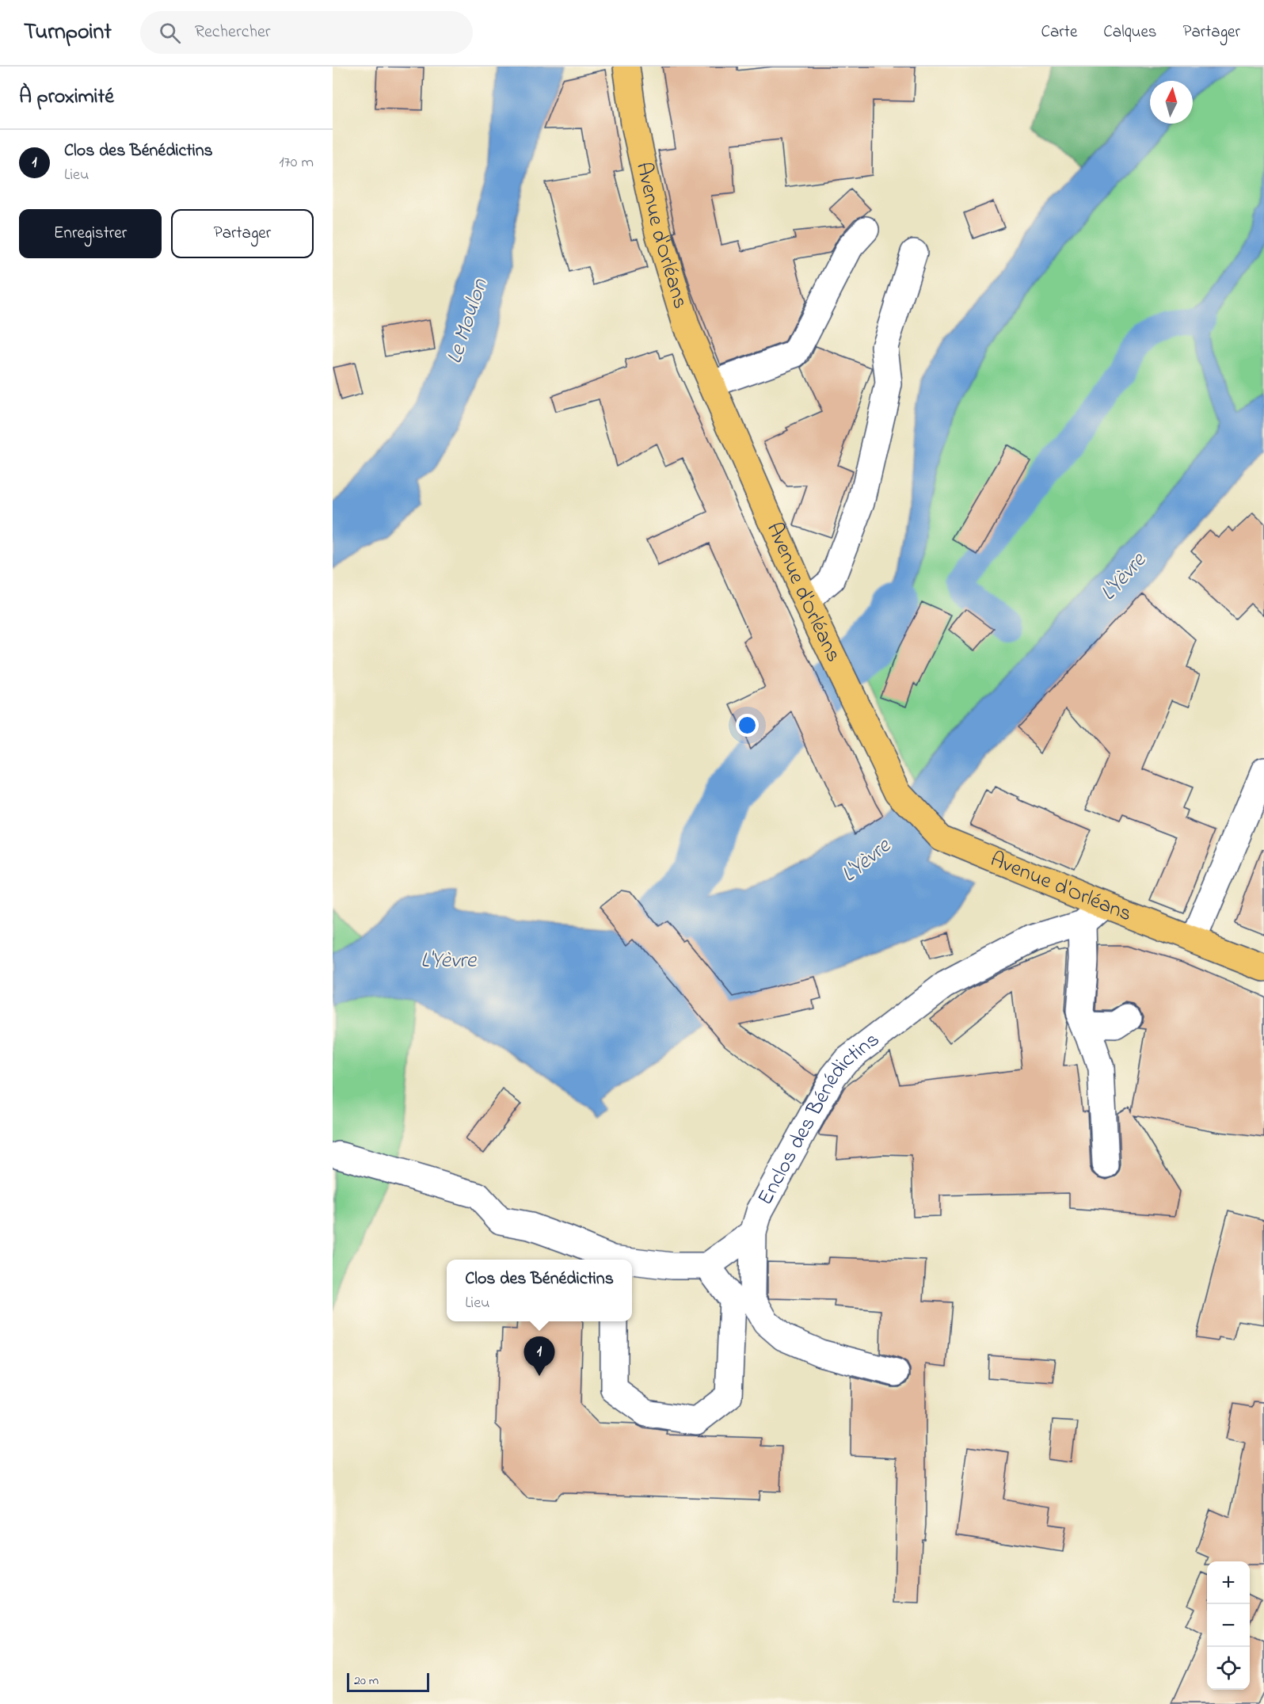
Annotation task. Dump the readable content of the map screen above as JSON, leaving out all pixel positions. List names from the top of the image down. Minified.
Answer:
{"streets":{"main road":["Avenue d'Orléans"],"street":["Enclos des Bénédictins"]},"crossings":[["Avenue d'Orléans","Enclos des Bénédictins"]],"water":["Le Moulon","L'Yèvre"],"scale_bar":"20 m","north":"top","page":{"header":"Turnpoint","search":"Rechercher","nav":["Carte","Calques","Partager"],"heading":"À proximité","list":[{"mark":"1","name":"Clos des Bénédictins","note":"Lieu","value":"170 m"}],"buttons":["Enregistrer","Partager"],"popup":["Clos des Bénédictins","Lieu"],"pins":"1","map_buttons":["+","−"],"scale":"20 m"}}
